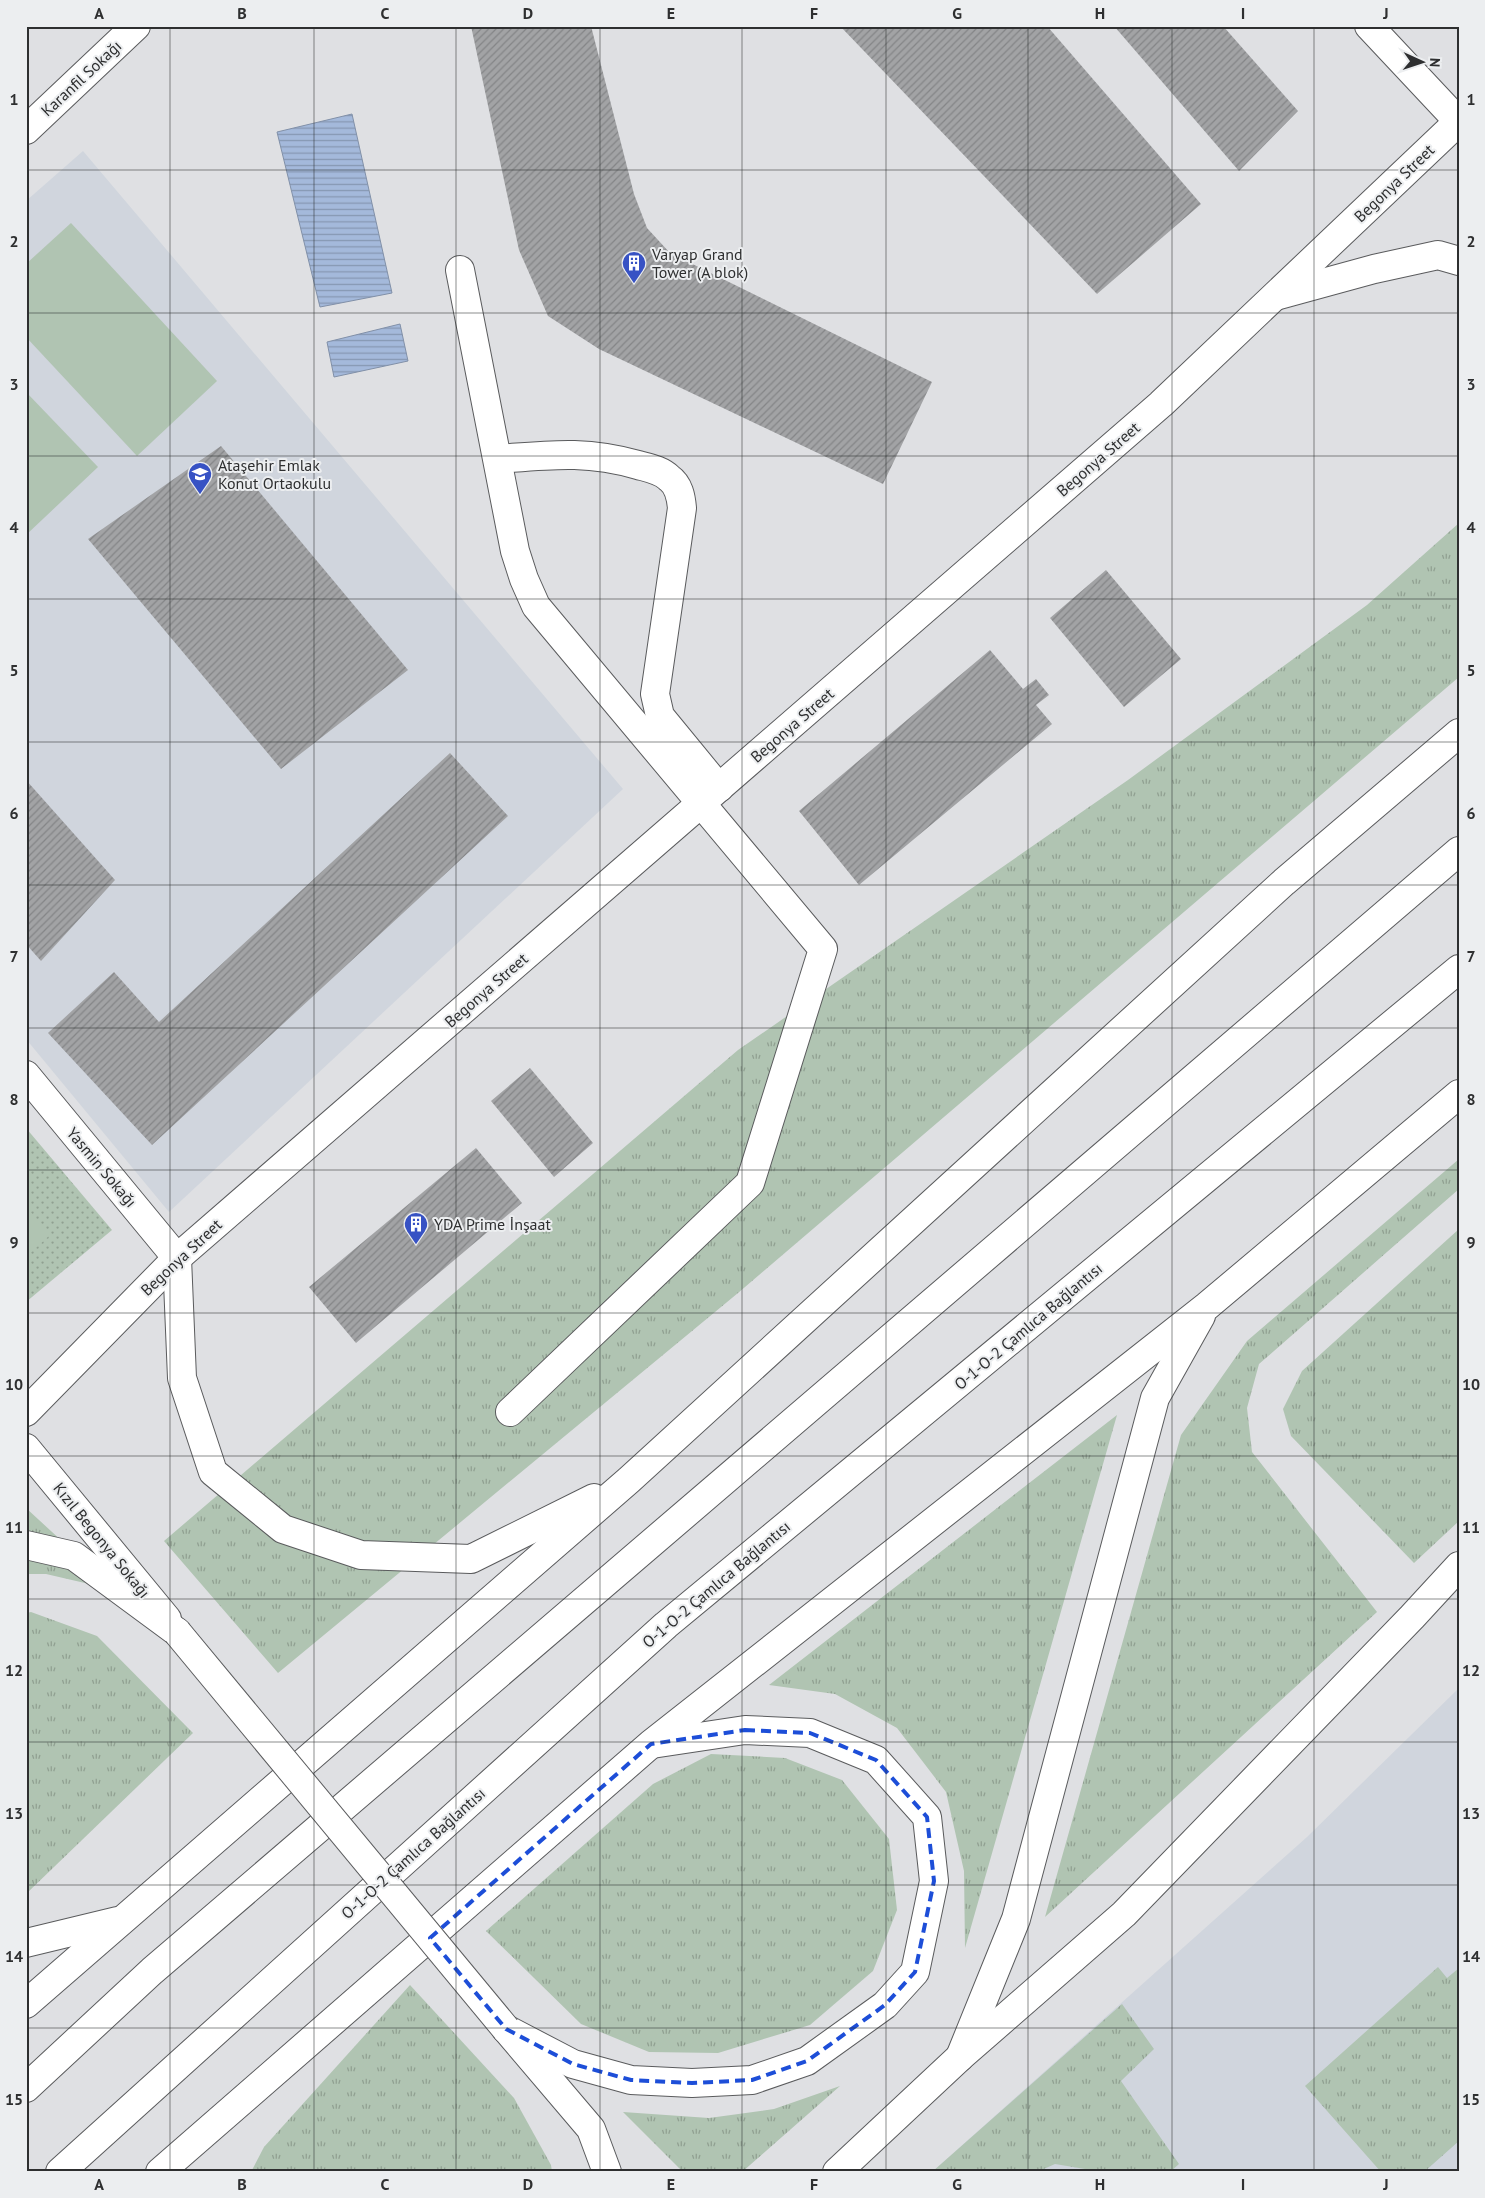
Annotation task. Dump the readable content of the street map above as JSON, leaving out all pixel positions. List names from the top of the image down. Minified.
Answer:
{"streets":{"main road":["Karanfil Sokağı","Begonya Street","Yasmin Sokağı","O-1-O-2 Çamlıca Bağlantısı","Kızıl Begonya Sokağı"]},"crossings":[["Begonya Street","Yasmin Sokağı"]],"places":{"building":["Varyap Grand Tower (A blok)","YDA Prime İnşaat"],"school or university":["Ataşehir Emlak Konut Ortaokulu"]},"north":"right","grid":{"columns":["A","B","C","D","E","F","G","H","I","J"],"rows":["1","2","3","4","5","6","7","8","9","10","11","12","13","14","15"]}}
